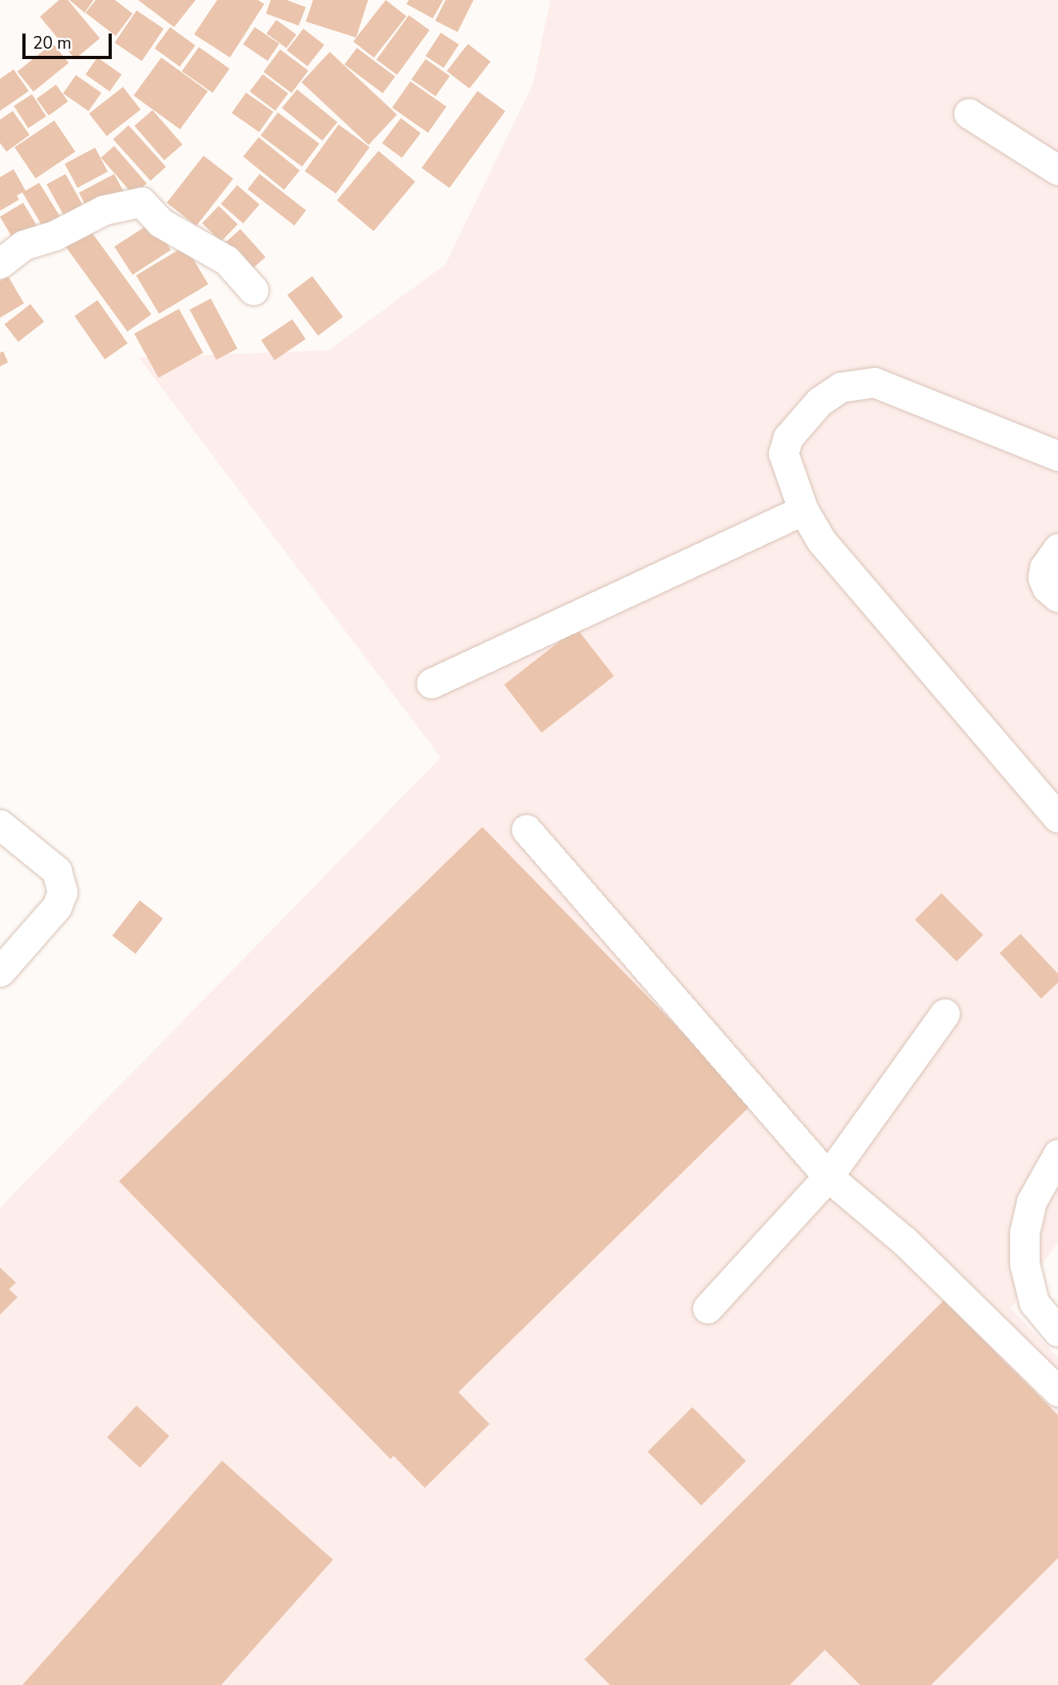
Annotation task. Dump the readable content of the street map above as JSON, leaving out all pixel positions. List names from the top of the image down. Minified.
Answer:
{"scale_bar":"20 m"}
